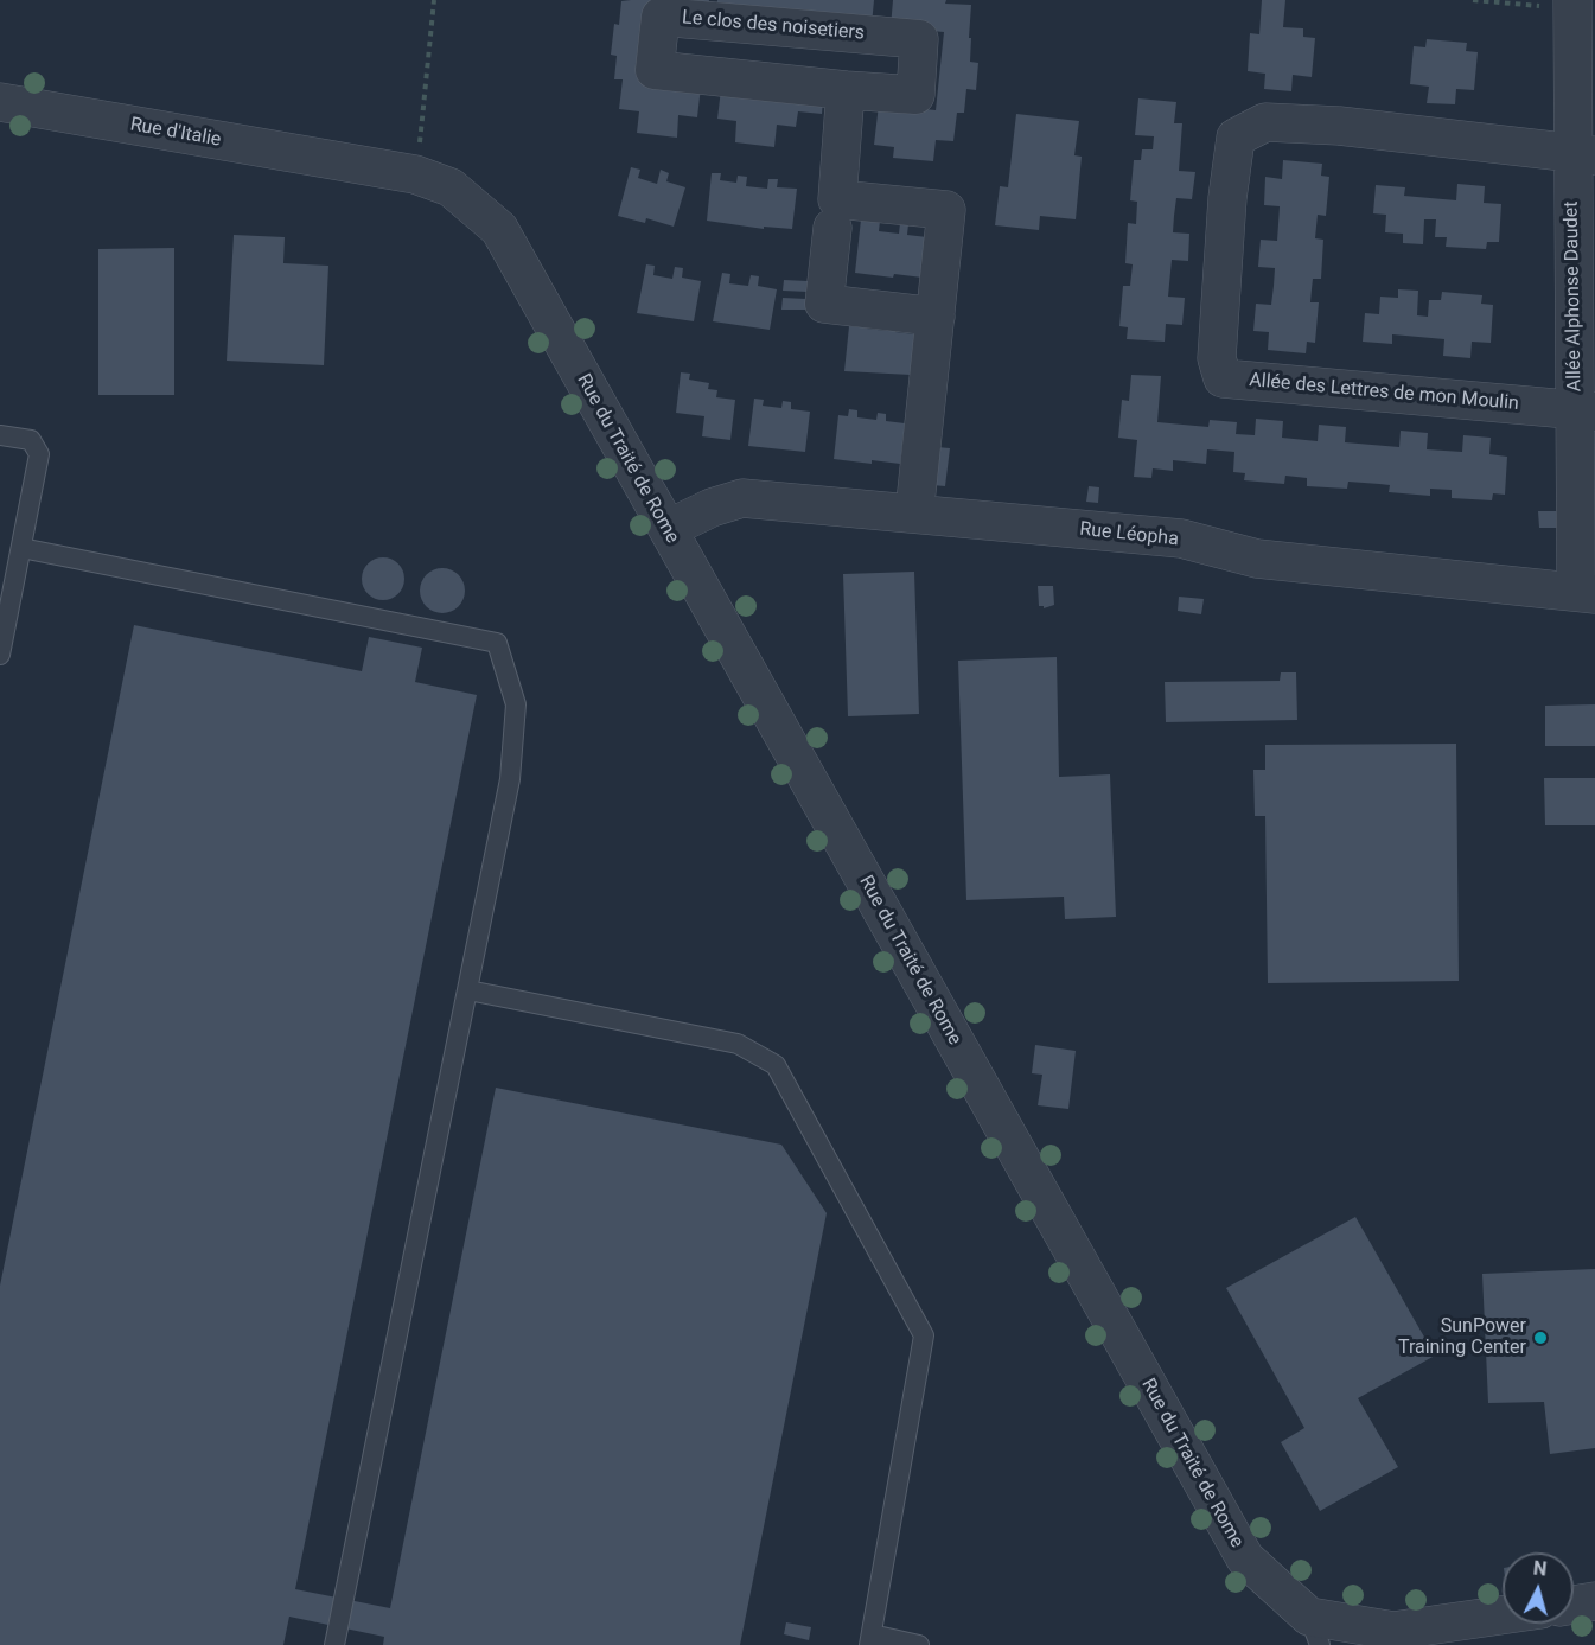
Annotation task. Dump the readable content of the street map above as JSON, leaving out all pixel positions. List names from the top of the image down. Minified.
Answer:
{"streets":{"street":["Le clos des noisetiers","Rue d'Italie","Allée Alphonse Daudet","Allée des Lettres de mon Moulin","Rue du Traité de Rome","Rue Léopha"]},"crossings":[["Rue d'Italie","Rue du Traité de Rome"],["Allée Alphonse Daudet","Allée des Lettres de mon Moulin"],["Allée Alphonse Daudet","Rue Léopha"],["Rue du Traité de Rome","Rue Léopha"]],"places":["SunPower Training Center"],"north":"top"}
